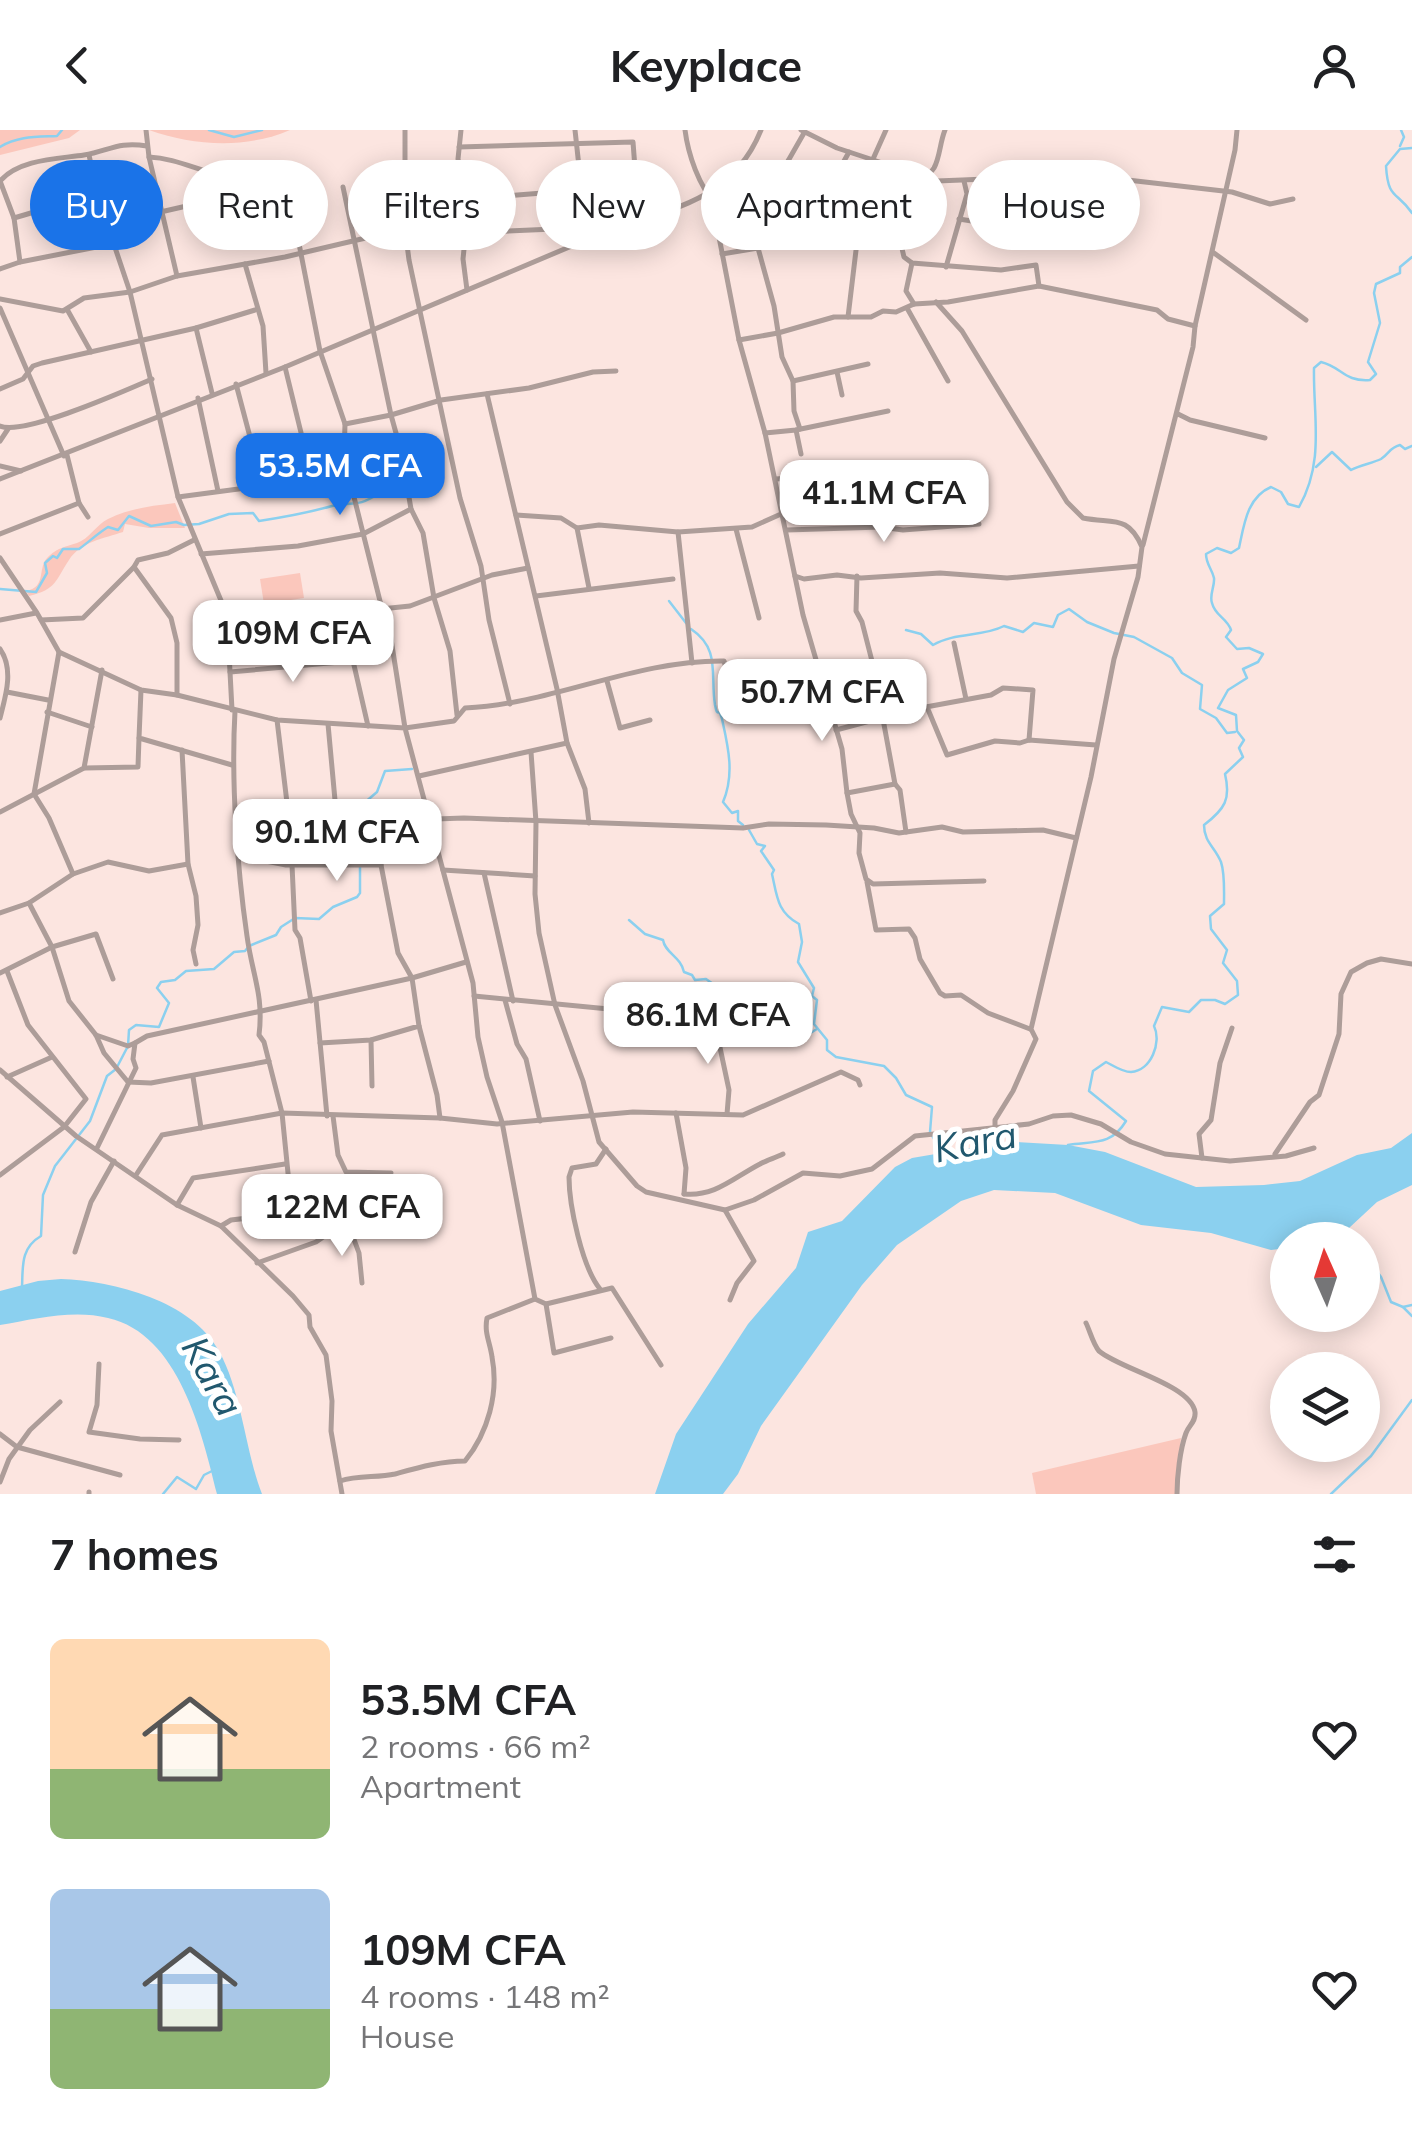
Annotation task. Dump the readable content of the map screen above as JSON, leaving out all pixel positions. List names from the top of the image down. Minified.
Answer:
{"water":["Kara"],"north":"top","page":{"header":"Keyplace","chip":["Buy","Rent","Filters","New","Apartment","House"],"price":["53.5M CFA","41.1M CFA","109M CFA","50.7M CFA","90.1M CFA","86.1M CFA","122M CFA"],"heading":"7 homes","list":[{"name":"53.5M CFA","note":"2 rooms · 66 m² · Apartment"},{"name":"109M CFA","note":"4 rooms · 148 m² · House"}]}}
